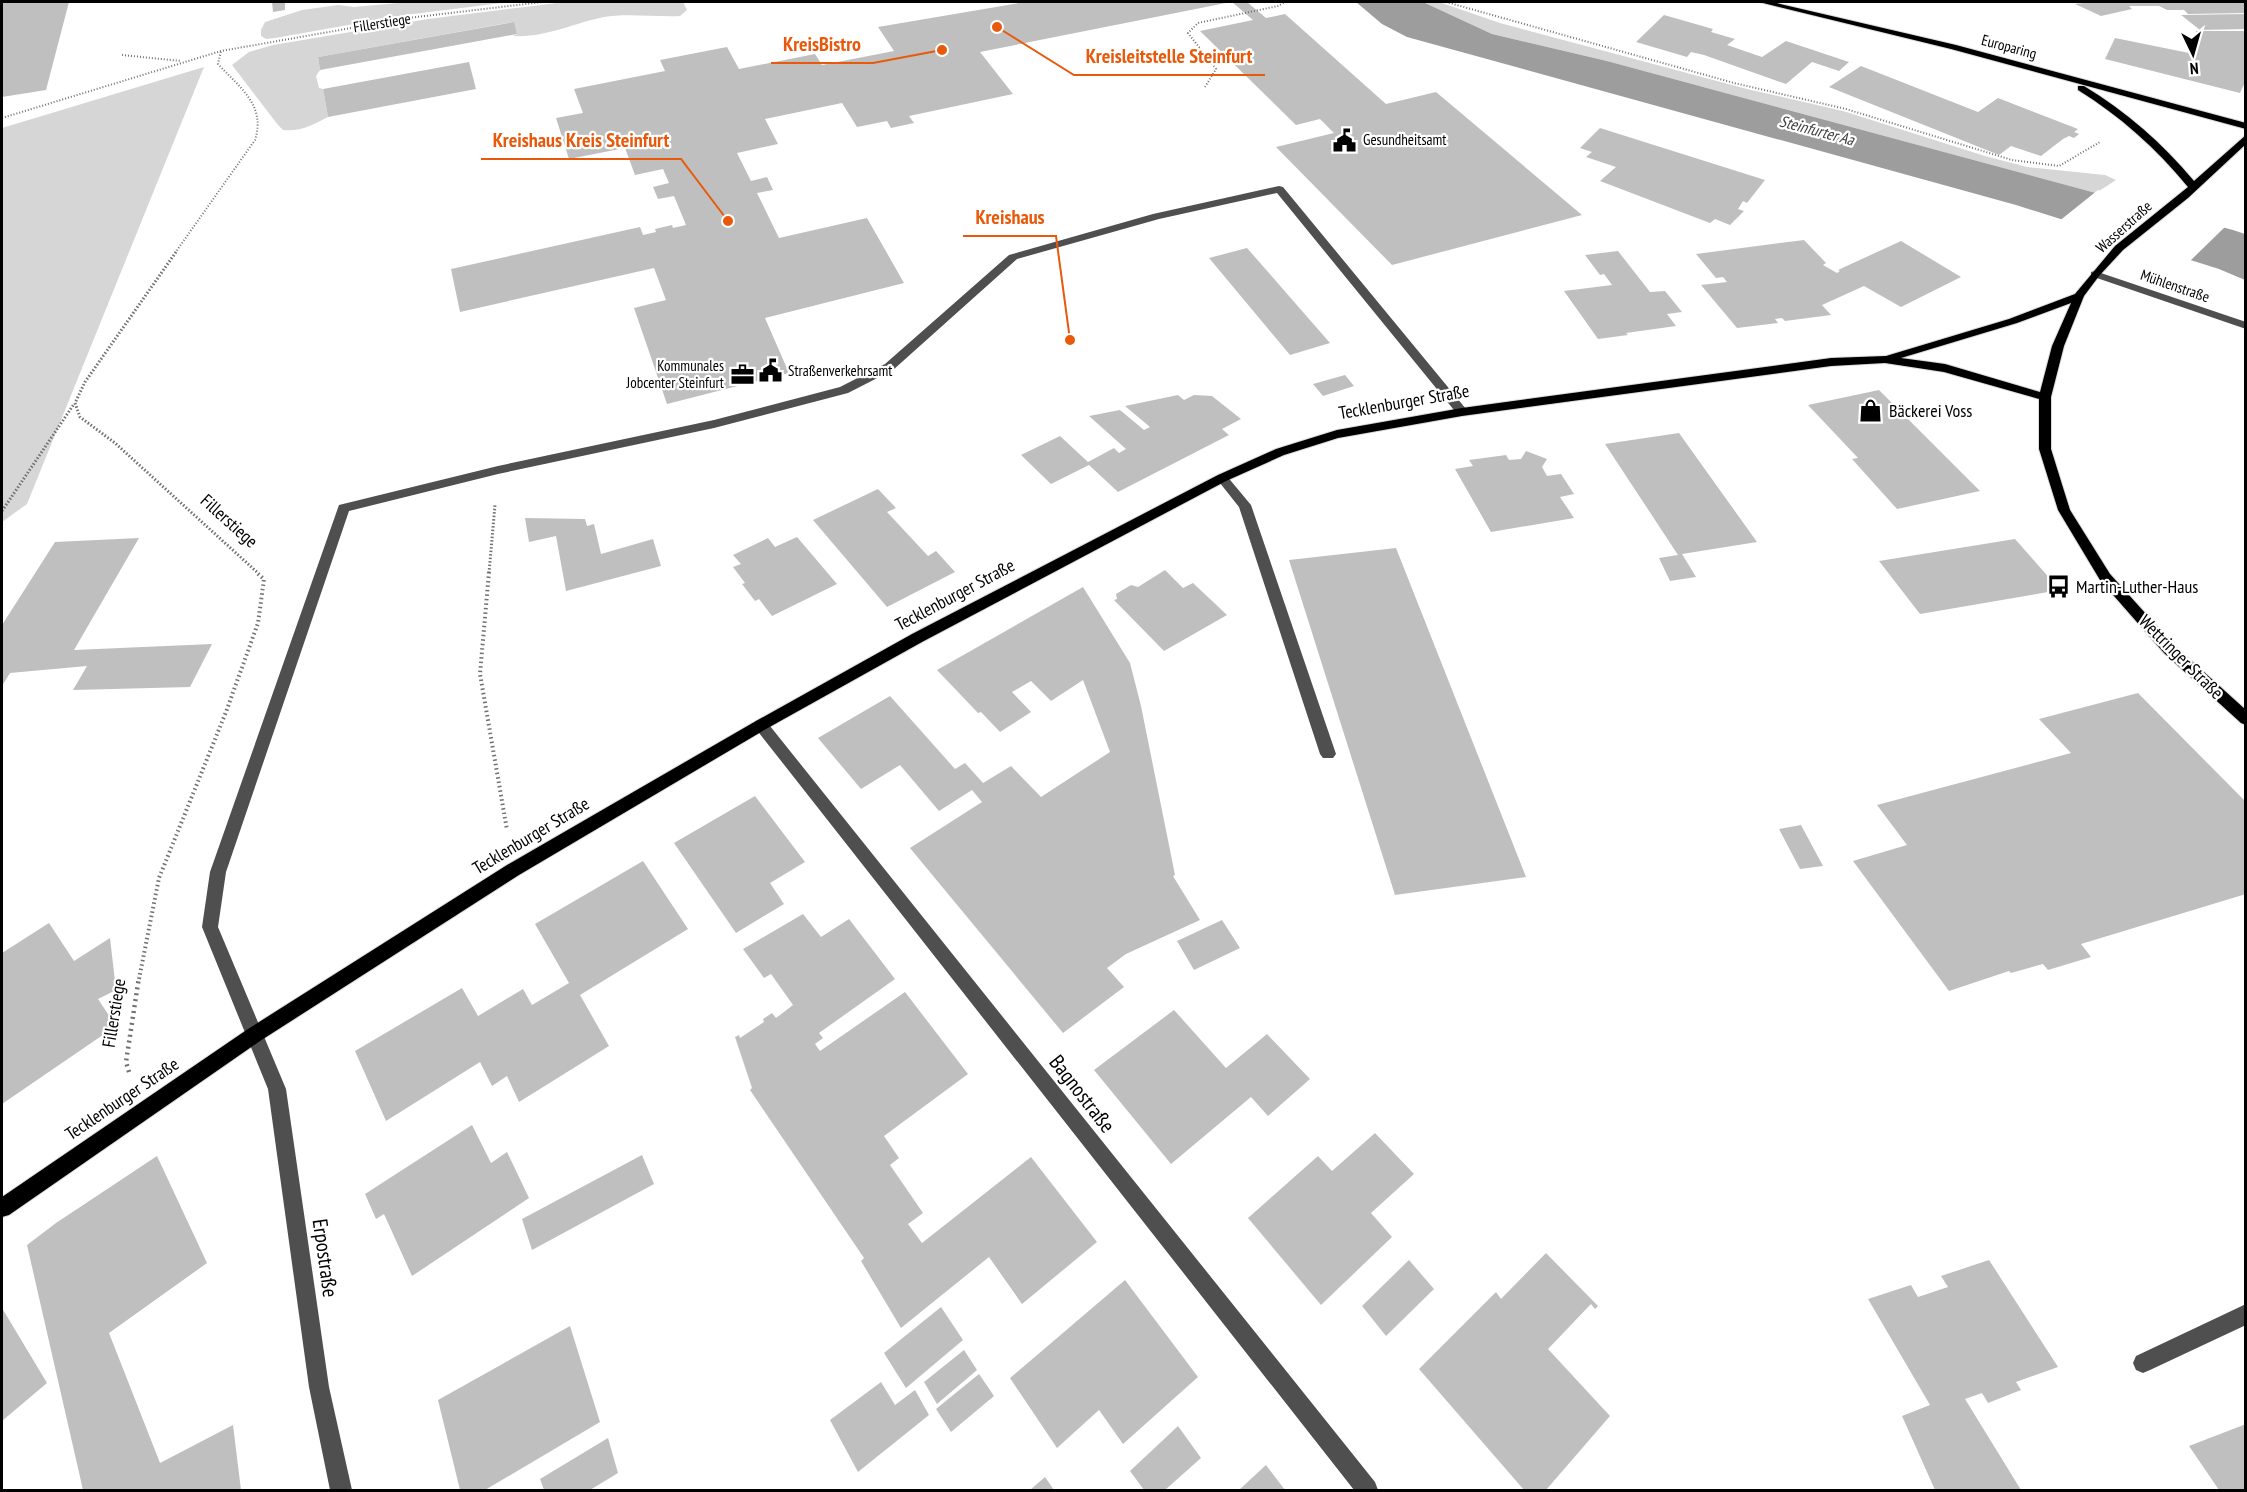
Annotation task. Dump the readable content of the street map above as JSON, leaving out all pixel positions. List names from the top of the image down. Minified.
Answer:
{"streets":{"main road":["Europaring","Wasserstraße","Tecklenburger Straße","Wettringer Straße"],"street":["Mühlenstraße","Bagnostraße","Erpostraße"],"path":["Fillerstiege"]},"crossings":[["Fillerstiege","Tecklenburger Straße"],["Wasserstraße","Mühlenstraße"],["Wasserstraße","Tecklenburger Straße"],["Wasserstraße","Wettringer Straße"],["Tecklenburger Straße","Wettringer Straße"],["Tecklenburger Straße","Bagnostraße"],["Tecklenburger Straße","Erpostraße"]],"water":["Steinfurter Aa"],"places":{"other":["Kreisleitstelle Steinfurt","KreisBistro","Kreishaus Kreis Steinfurt","Kreishaus"],"public building":["Gesundheitsamt","Straßenverkehrsamt"],"office":["Kommunales Jobcenter Steinfurt"],"shop":["Bäckerei Voss"],"bus stop":["Martin-Luther-Haus"]},"north":"bottom"}
